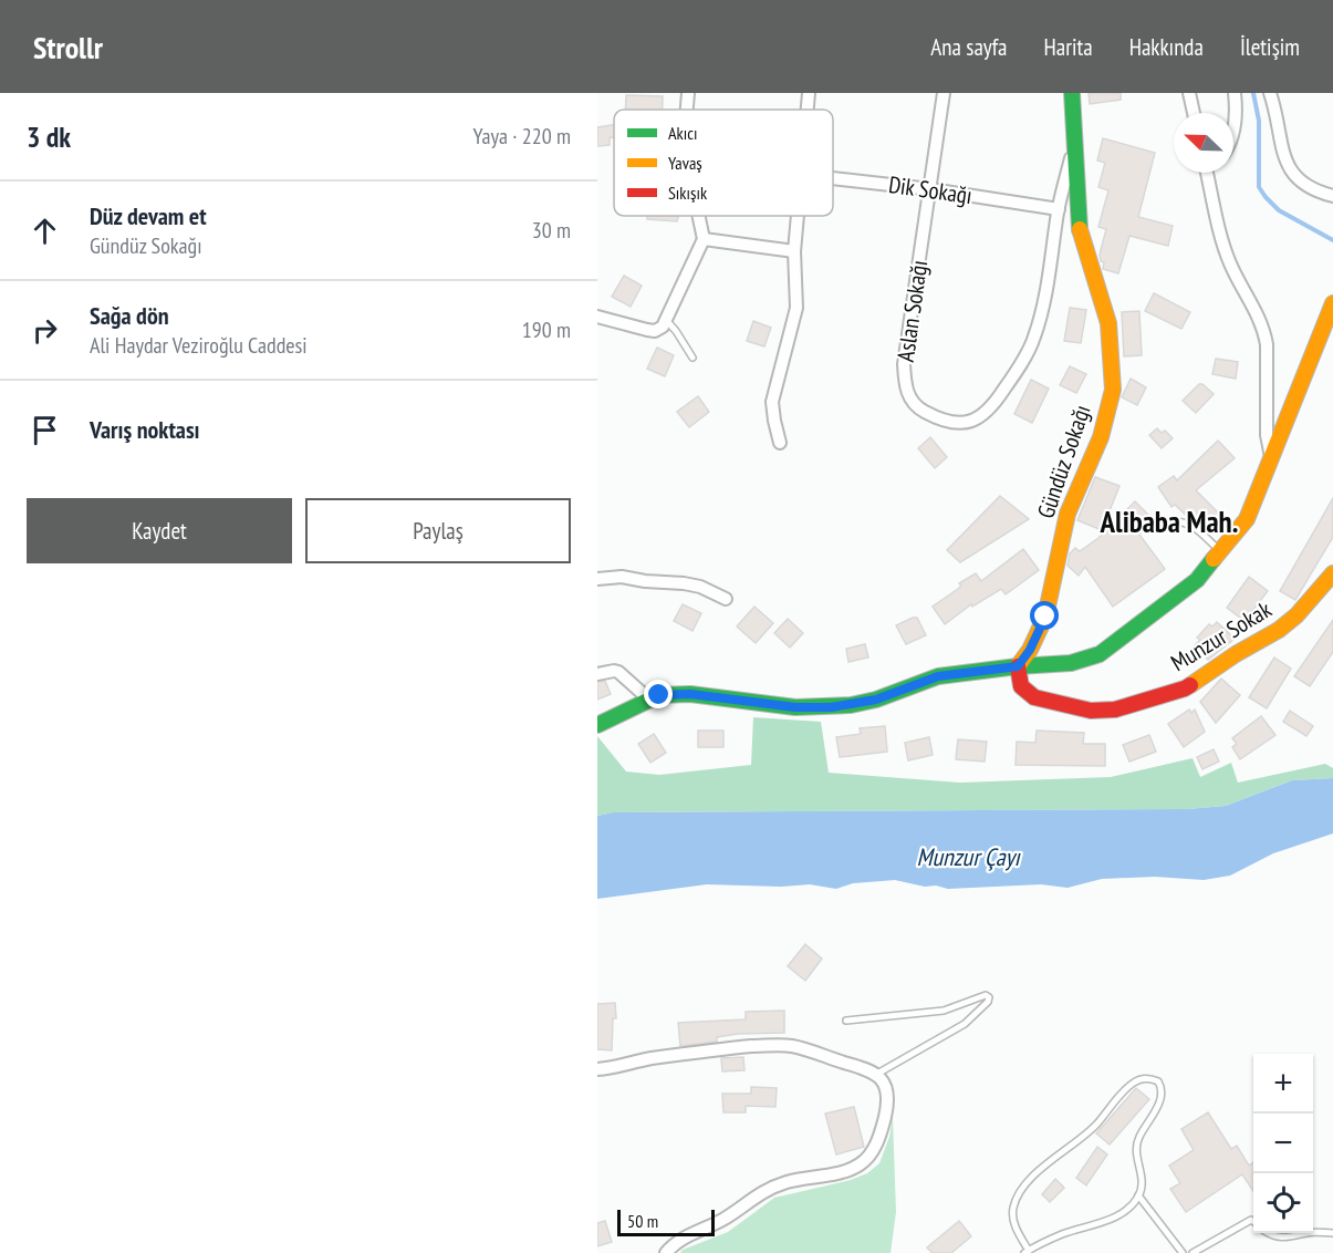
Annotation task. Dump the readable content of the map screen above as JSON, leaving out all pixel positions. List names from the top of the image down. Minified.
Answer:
{"streets":{"main road":["Gündüz Sokağı","Munzur Sokak"],"street":["Dik Sokağı","Aslan Sokağı"]},"crossings":[["Dik Sokağı","Aslan Sokağı"],["Aslan Sokağı","Gündüz Sokağı"],["Gündüz Sokağı","Munzur Sokak"]],"districts":["Alibaba Mah."],"water":["Munzur Çayı"],"legend":["Akıcı","Yavaş","Sıkışık"],"scale_bar":"50 m","north":"top left","page":{"header":"Strollr","nav":["Ana sayfa","Harita","Hakkında","İletişim"],"heading":["3 dk","Yaya · 220 m"],"list":[["Düz devam et","Gündüz Sokağı","30 m"],["Sağa dön","Ali Haydar Veziroğlu Caddesi","190 m"],"Varış noktası"],"buttons":["Kaydet","Paylaş"],"map_buttons":["+","−"],"scale":"50 m"}}
